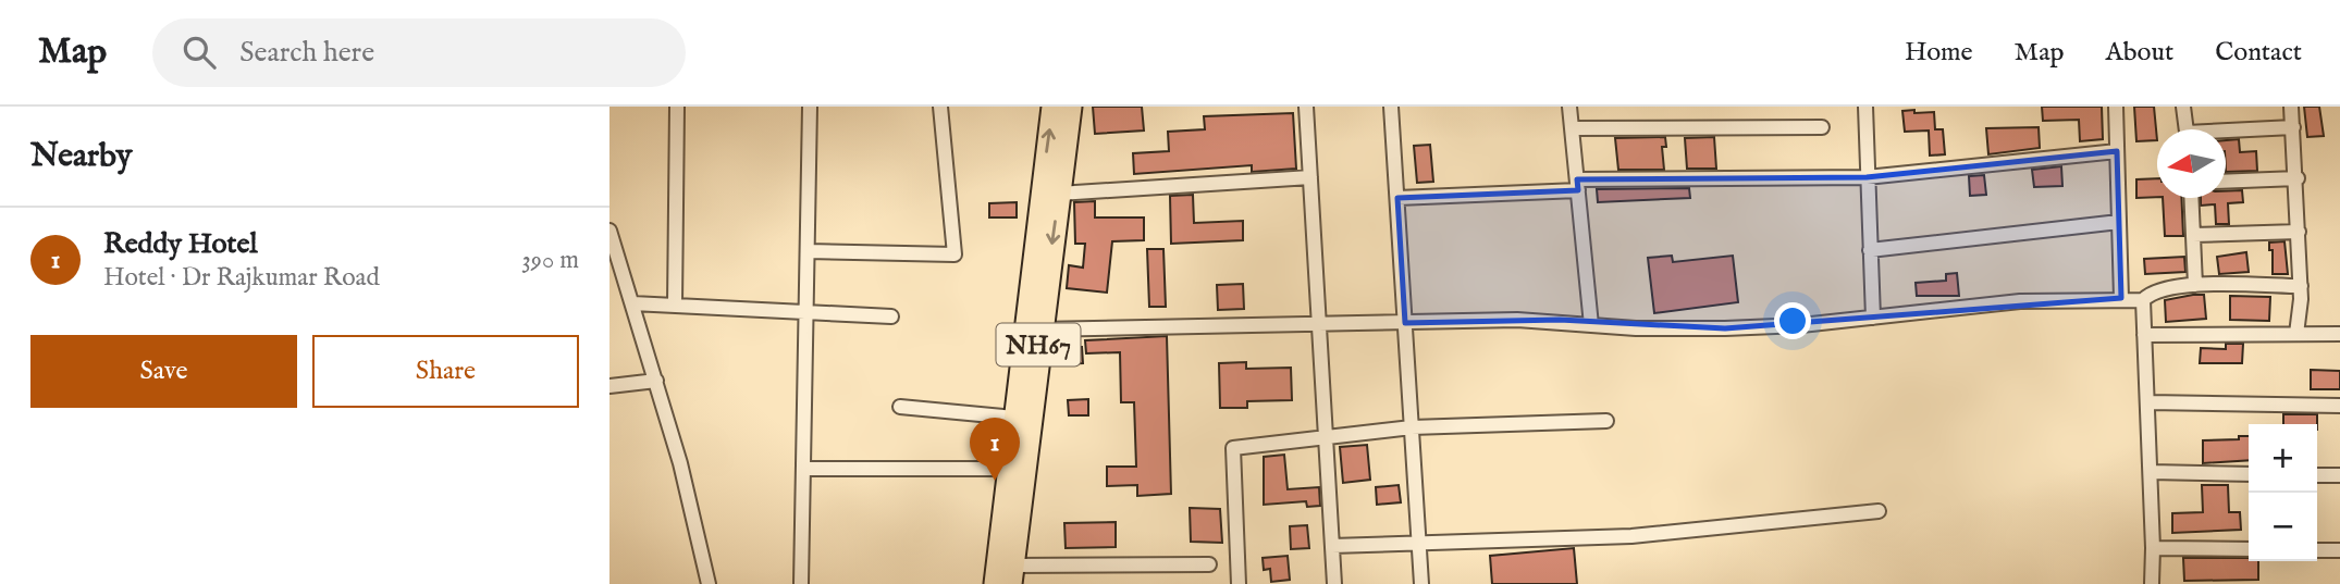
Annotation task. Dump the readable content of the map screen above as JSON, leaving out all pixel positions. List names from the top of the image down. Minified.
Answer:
{"streets":{"highway":["NH67"]},"north":"left","page":{"header":"Map","search":"Search here","nav":["Home","Map","About","Contact"],"heading":"Nearby","list":[{"mark":"1","name":"Reddy Hotel","note":"Hotel · Dr Rajkumar Road","value":"390 m"}],"buttons":["Save","Share"],"pins":"1","map_buttons":["+","−"]}}
